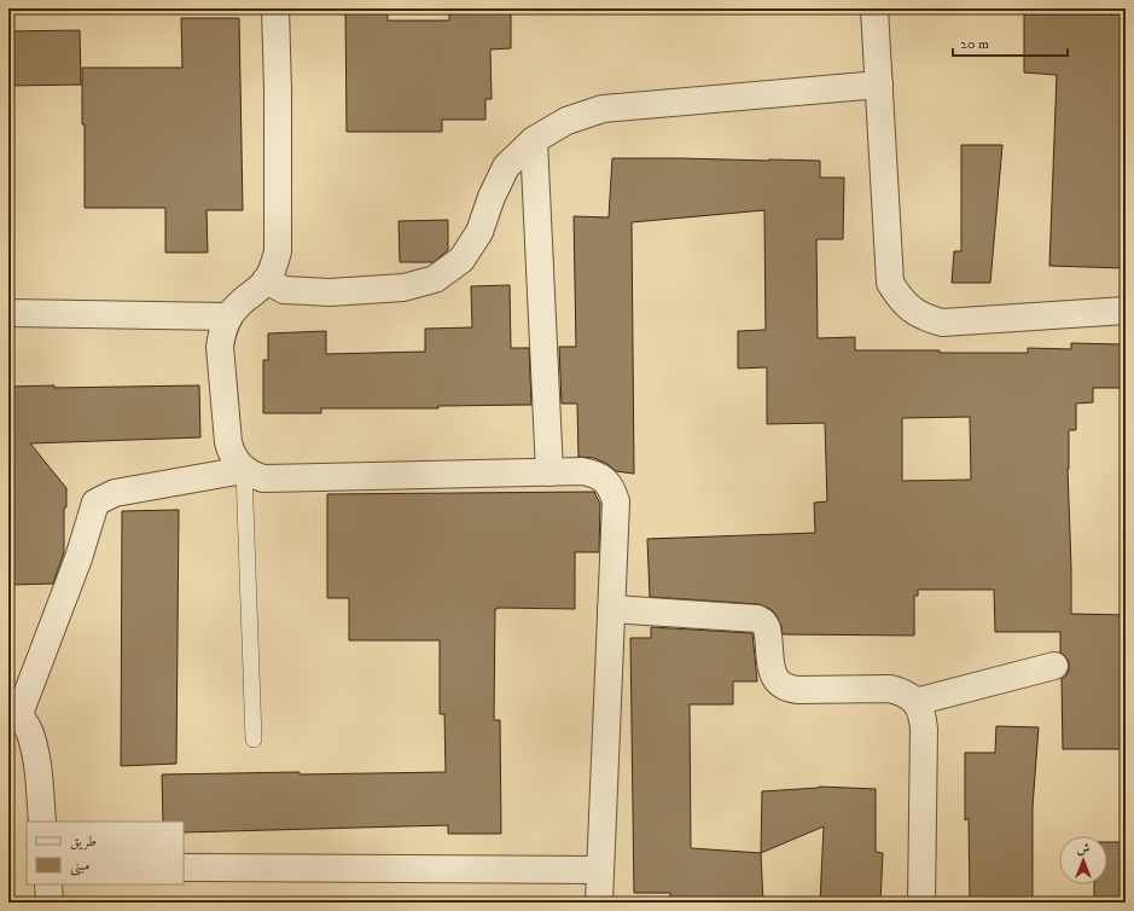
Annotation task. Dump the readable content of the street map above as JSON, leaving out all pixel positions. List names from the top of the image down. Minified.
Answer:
{"legend":["طريق","مبنى"],"scale_bar":"20 m","north":"top"}
